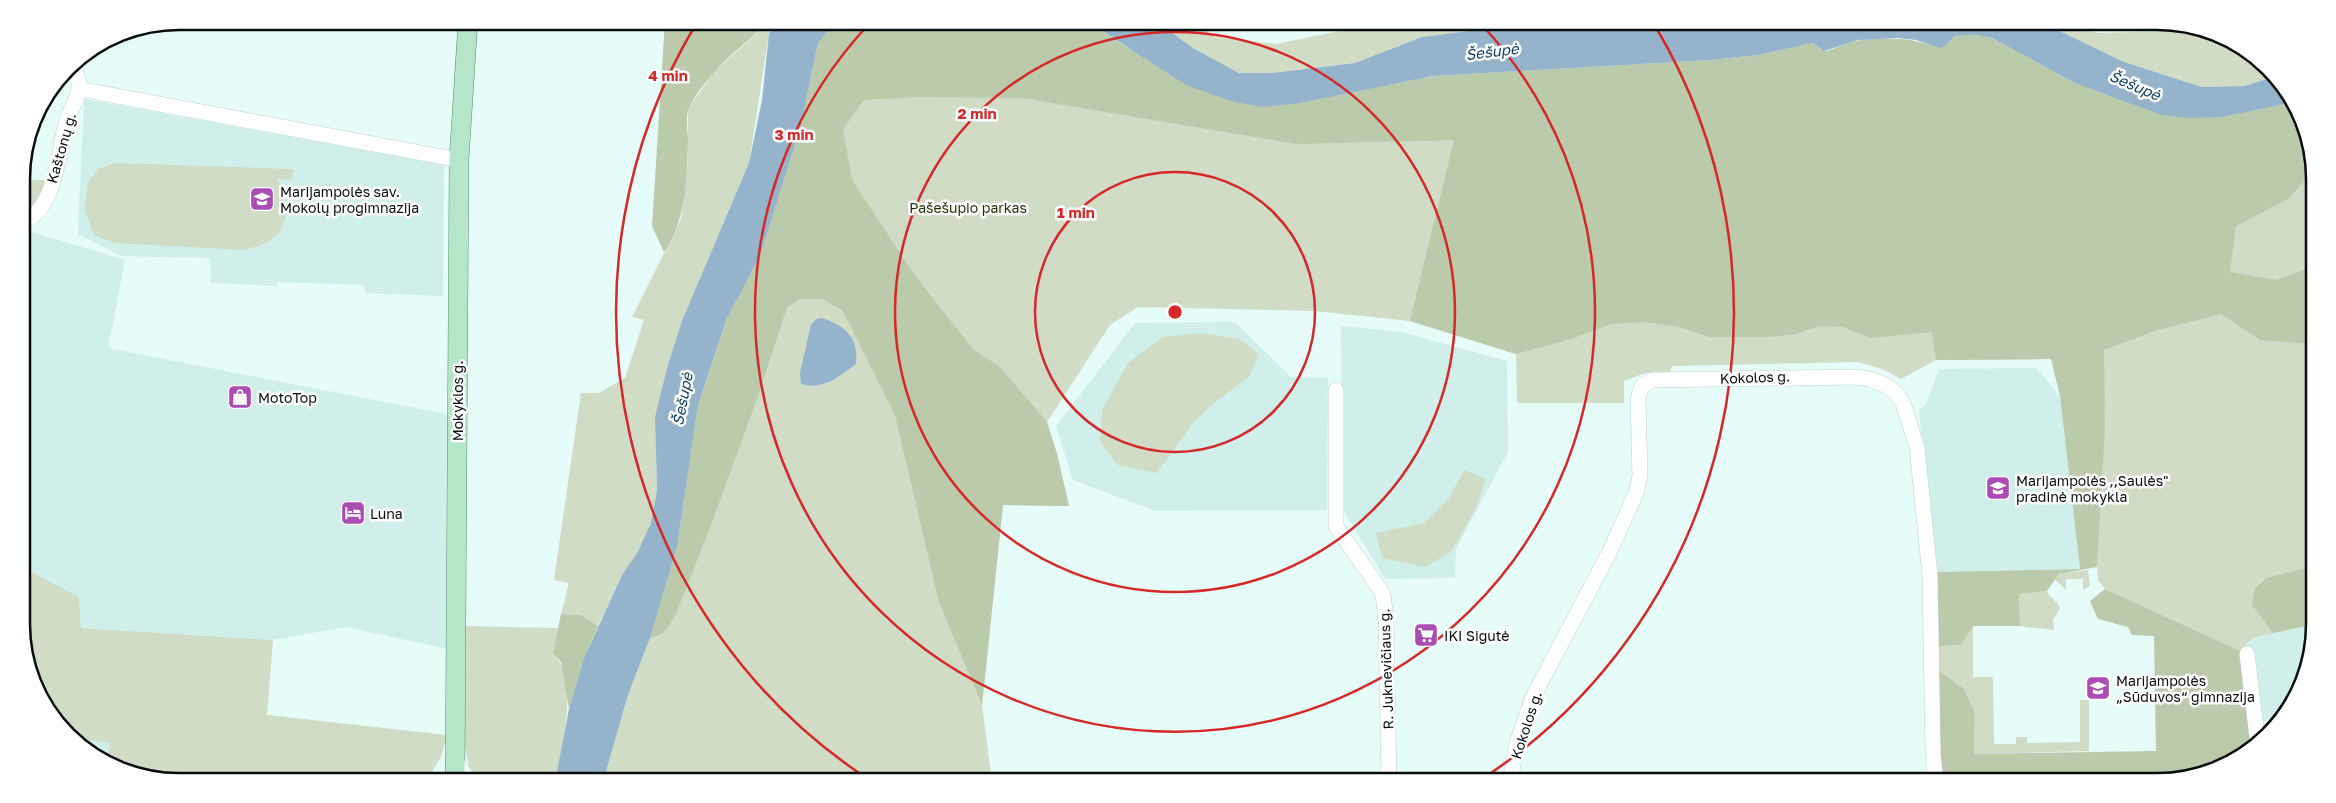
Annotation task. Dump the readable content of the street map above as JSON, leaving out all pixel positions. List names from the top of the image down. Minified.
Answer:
{"streets":{"main road":["Mokyklos g."],"street":["Kaštonų g.","Kokolos g.","R. Juknevičiaus g."]},"water":["Šešupė"],"parks":["Pašešupio parkas"],"places":{"school or university":["Marijampolės sav. Mokolų progimnazija","Marijampolės ,,Saulės\" pradinė mokykla","Marijampolės „Sūduvos“ gimnazija"],"shop":["MotoTop"],"hotel":["Luna"],"supermarket":["IKI Sigutė"]},"rings":["4 min","2 min","3 min","1 min"]}
